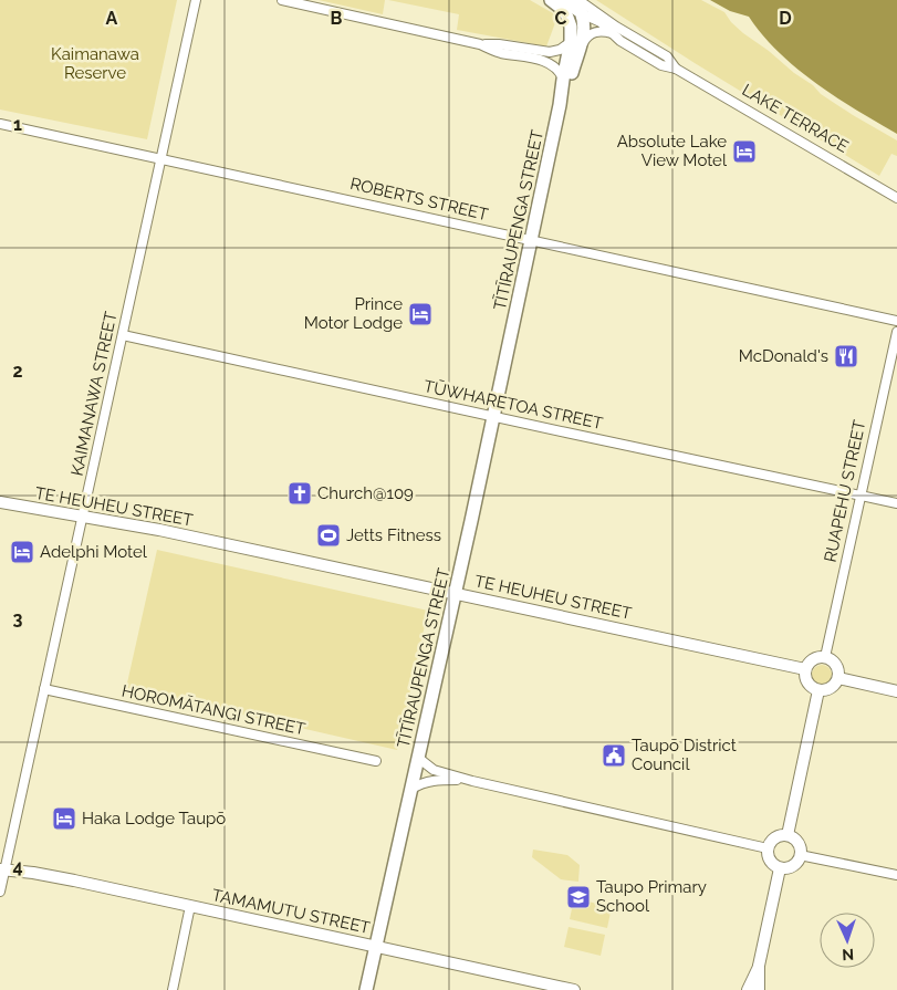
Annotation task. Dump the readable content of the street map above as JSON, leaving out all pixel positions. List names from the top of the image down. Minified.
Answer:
{"streets":{"main road":["LAKE TERRACE","TĪTĪRAUPENGA STREET"],"street":["ROBERTS STREET","KAIMANAWA STREET","TŪWHARETOA STREET","RUAPEHU STREET","TE HEUHEU STREET","HOROMĀTANGI STREET","TAMAMUTU STREET"]},"crossings":[["LAKE TERRACE","TĪTĪRAUPENGA STREET"],["ROBERTS STREET","TĪTĪRAUPENGA STREET"],["ROBERTS STREET","KAIMANAWA STREET"],["TĪTĪRAUPENGA STREET","TŪWHARETOA STREET"],["TĪTĪRAUPENGA STREET","TE HEUHEU STREET"],["TĪTĪRAUPENGA STREET","TAMAMUTU STREET"],["KAIMANAWA STREET","TŪWHARETOA STREET"],["KAIMANAWA STREET","TE HEUHEU STREET"],["KAIMANAWA STREET","HOROMĀTANGI STREET"],["KAIMANAWA STREET","TAMAMUTU STREET"],["TŪWHARETOA STREET","RUAPEHU STREET"],["RUAPEHU STREET","TE HEUHEU STREET"]],"parks":["Kaimanawa Reserve"],"places":{"hotel":["Absolute Lake View Motel","Prince Motor Lodge","Adelphi Motel","Haka Lodge Taupō"],"restaurant":["McDonald's"],"church":["Church@109"],"sports":["Jetts Fitness"],"public building":["Taupō District Council"],"school or university":["Taupo Primary School"]},"north":"bottom","grid":{"columns":["A","B","C","D"],"rows":["1","2","3","4"]}}
